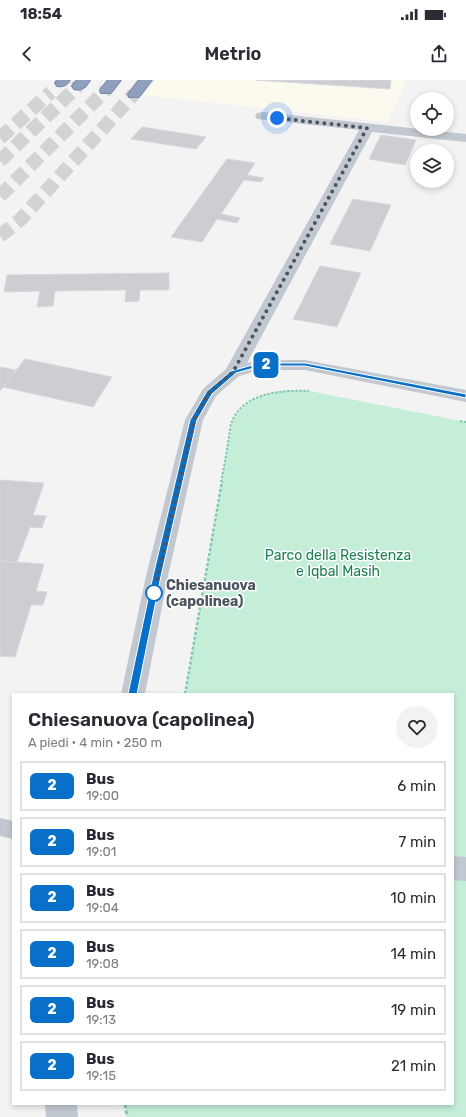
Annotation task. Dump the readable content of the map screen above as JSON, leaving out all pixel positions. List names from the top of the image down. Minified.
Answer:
{"parks":["Parco della Resistenza e Iqbal Masih"],"places":["Chiesanuova (capolinea)"],"lines":["bus line 2"],"page":{"status":"18:54","header":"Metrio","on_map":"2","heading":["Chiesanuova (capolinea)","A piedi · 4 min · 250 m"],"list":[{"mark":"2","name":"Bus","note":"19:00","value":"6 min"},{"mark":"2","name":"Bus","note":"19:01","value":"7 min"},{"mark":"2","name":"Bus","note":"19:04","value":"10 min"},{"mark":"2","name":"Bus","note":"19:08","value":"14 min"},{"mark":"2","name":"Bus","note":"19:13","value":"19 min"},{"mark":"2","name":"Bus","note":"19:15","value":"21 min"}]}}
